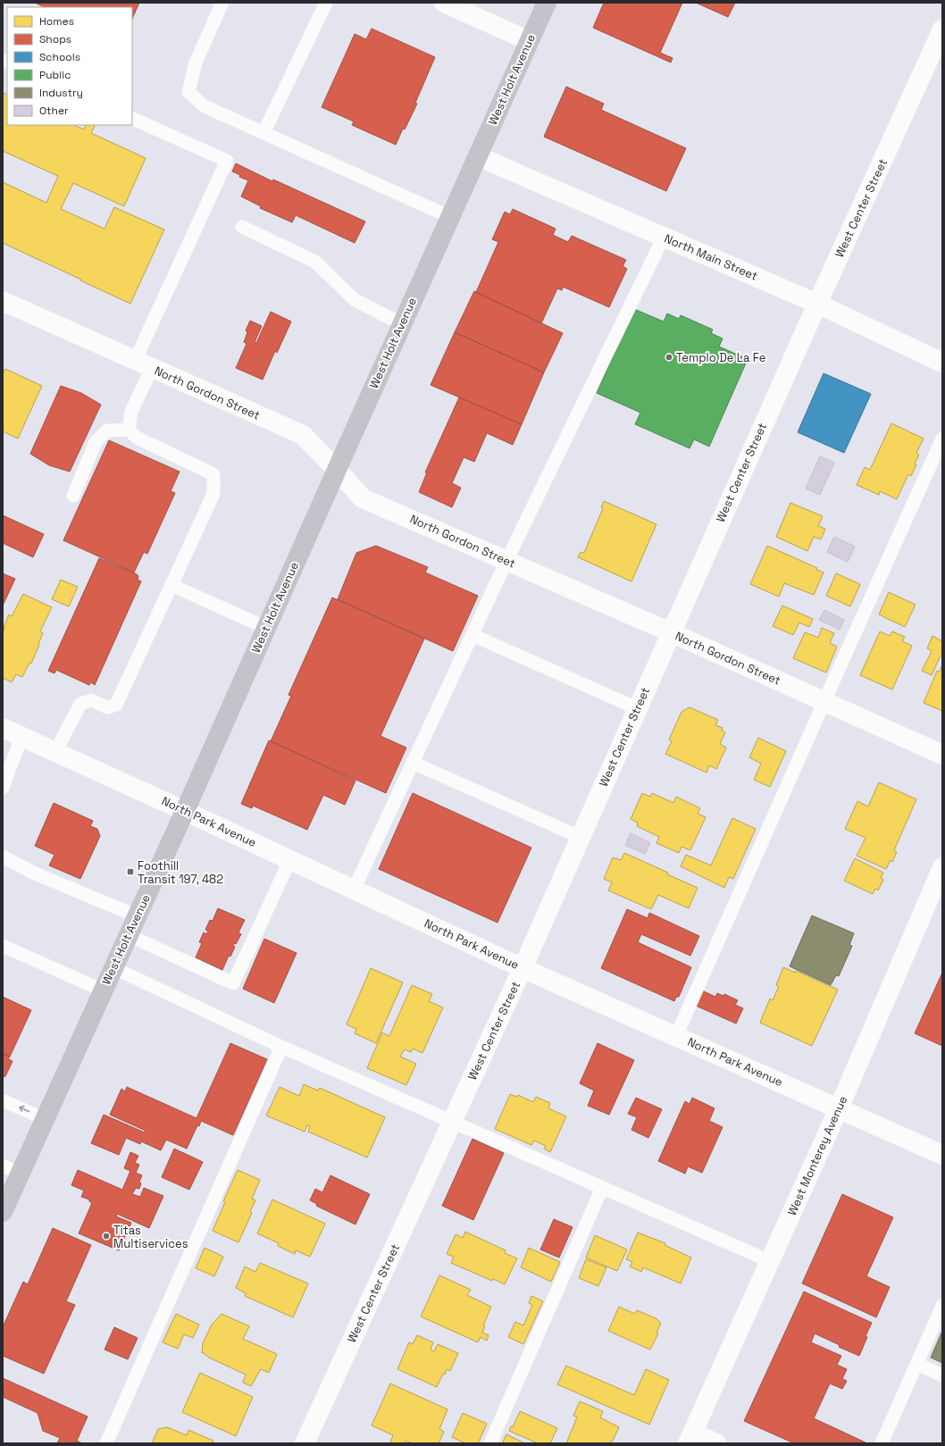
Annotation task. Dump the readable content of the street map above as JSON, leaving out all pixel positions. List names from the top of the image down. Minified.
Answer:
{"streets":{"main road":["West Holt Avenue"],"street":["West Center Street","North Main Street","North Gordon Street","North Park Avenue","West Monterey Avenue"]},"crossings":[["West Holt Avenue","North Main Street"],["West Holt Avenue","North Gordon Street"],["West Holt Avenue","North Park Avenue"],["West Center Street","North Main Street"],["West Center Street","North Gordon Street"],["West Center Street","North Park Avenue"],["North Park Avenue","West Monterey Avenue"]],"places":{"other":["Templo De La Fe","Titas Multiservices"],"transit":["Foothill Transit 197, 482"]},"legend":["Homes","Shops","Schools","Public","Industry","Other"]}
